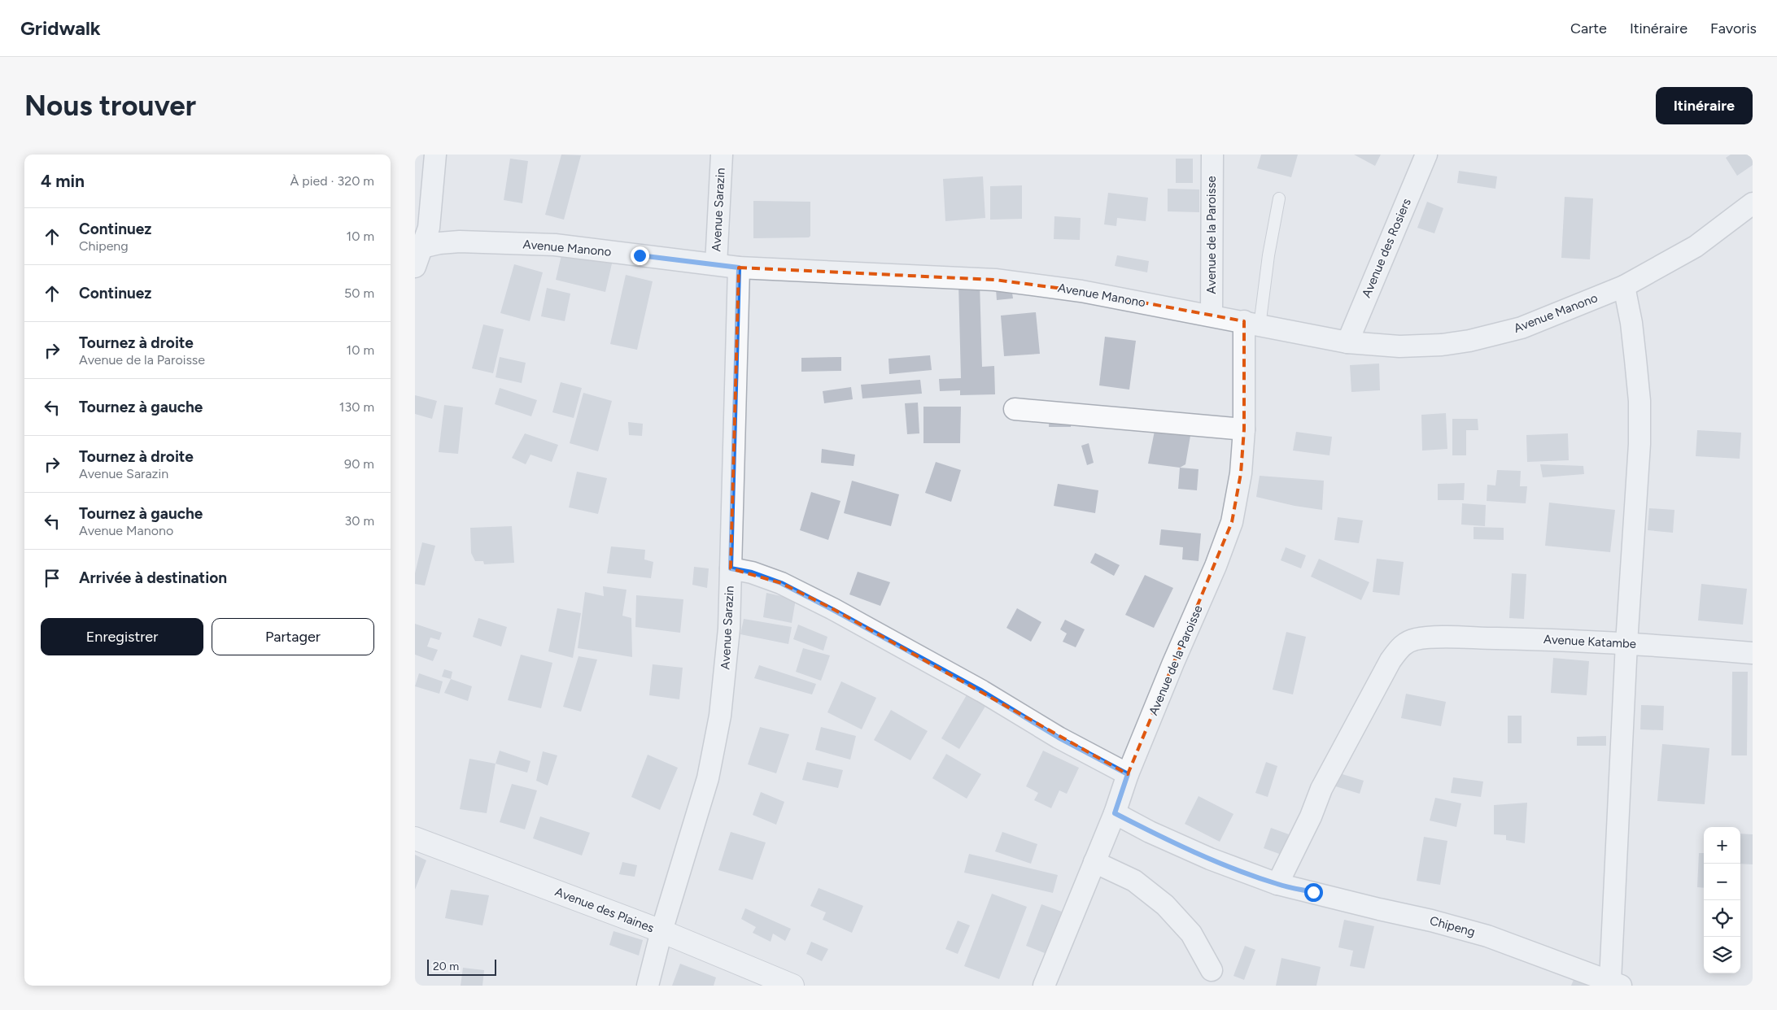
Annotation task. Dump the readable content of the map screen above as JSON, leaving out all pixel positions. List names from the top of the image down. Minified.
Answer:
{"streets":{"street":["Avenue Sarazin","Avenue de la Paroisse","Avenue Manono","Avenue des Rosiers","Avenue Katambe","Avenue des Plaines","Chipeng"]},"crossings":[["Avenue Sarazin","Avenue Manono"],["Avenue Sarazin","Avenue des Plaines"],["Avenue de la Paroisse","Avenue Manono"],["Avenue de la Paroisse","Chipeng"],["Avenue Manono","Avenue des Rosiers"],["Avenue Katambe","Chipeng"]],"scale_bar":"20 m","page":{"header":"Gridwalk","nav":["Carte","Itinéraire","Favoris"],"buttons":["Itinéraire",["Enregistrer","Partager"]],"title":"Nous trouver","heading":["4 min","À pied · 320 m"],"list":[["Continuez","Chipeng","10 m"],["Continuez","50 m"],["Tournez à droite","Avenue de la Paroisse","10 m"],["Tournez à gauche","130 m"],["Tournez à droite","Avenue Sarazin","90 m"],["Tournez à gauche","Avenue Manono","30 m"],"Arrivée à destination"],"map_buttons":["+","−"],"scale":"20 m"}}
